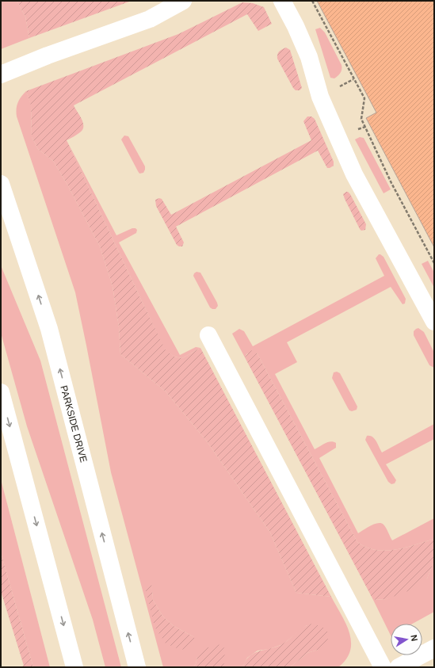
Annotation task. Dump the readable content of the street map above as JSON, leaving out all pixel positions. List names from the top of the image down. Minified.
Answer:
{"streets":{"street":["PARKSIDE DRIVE"]},"north":"right"}
